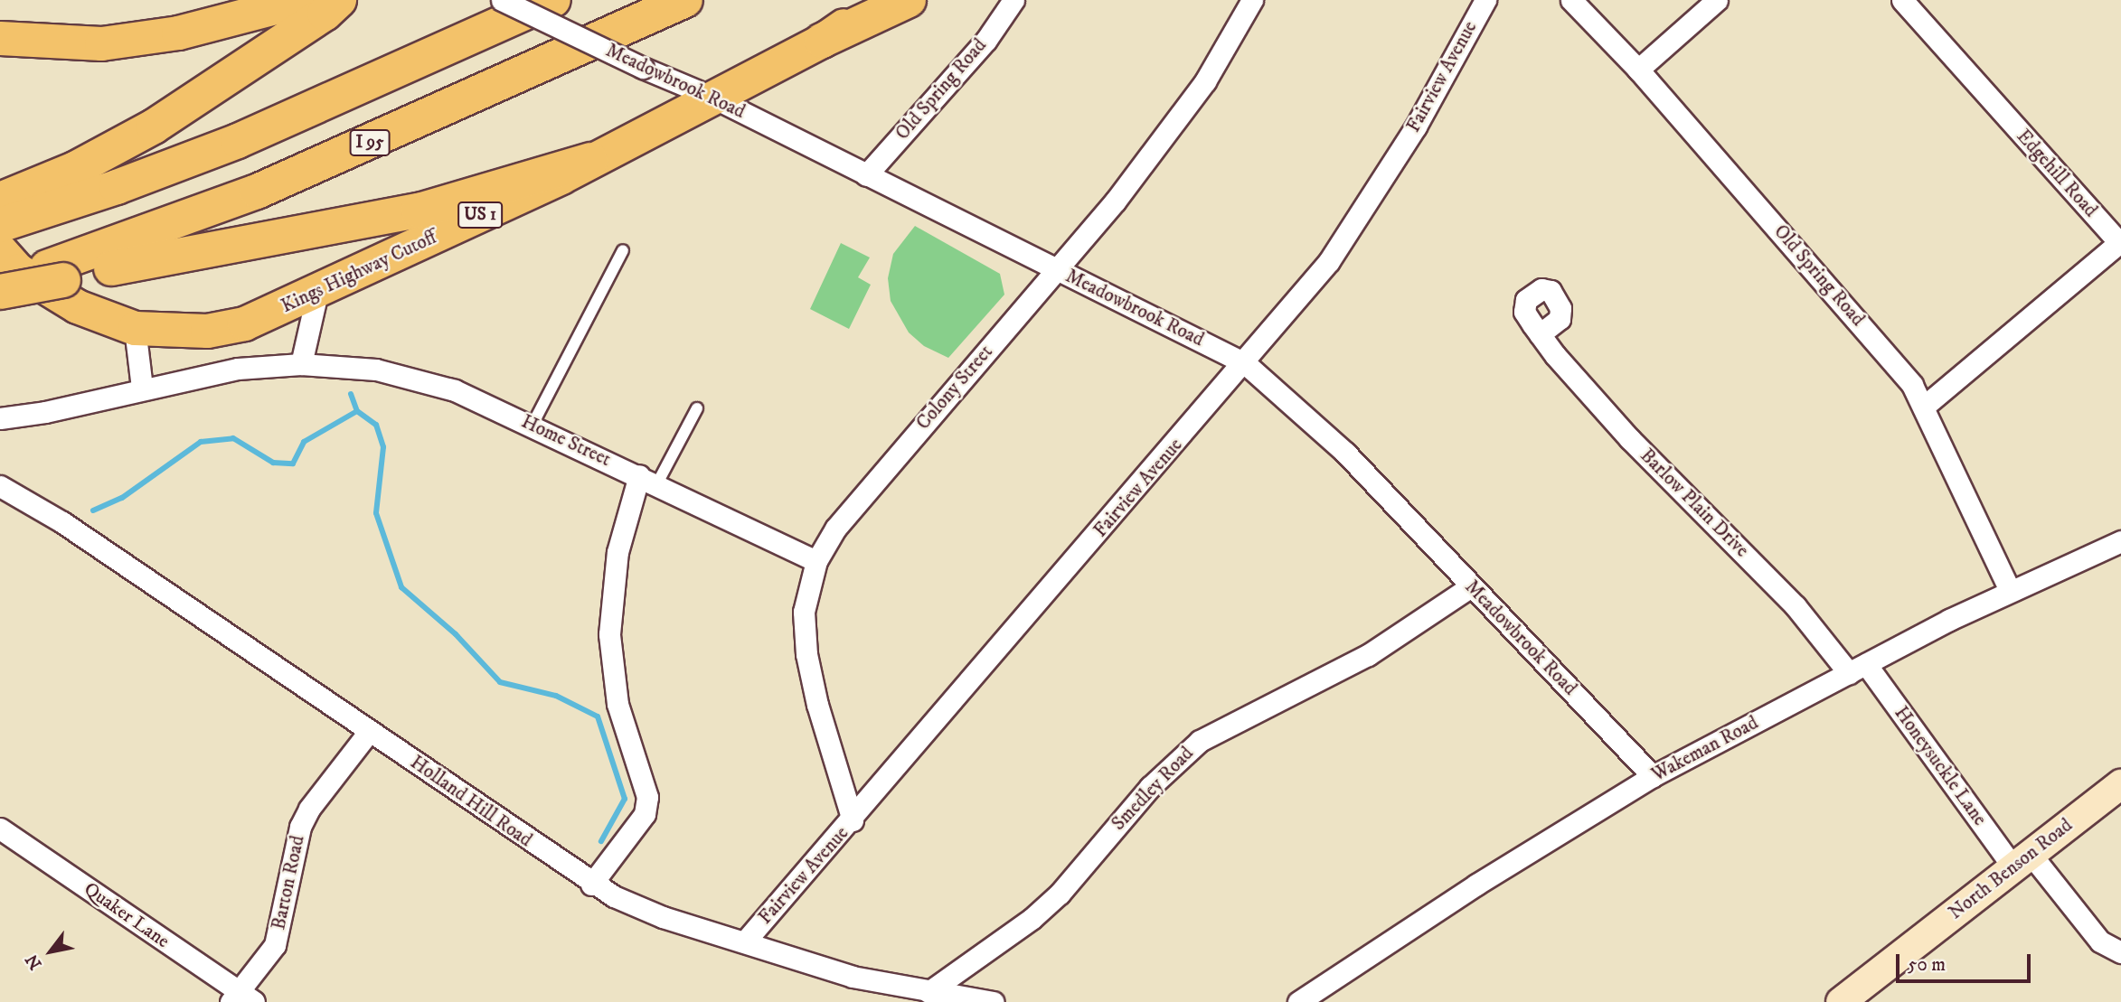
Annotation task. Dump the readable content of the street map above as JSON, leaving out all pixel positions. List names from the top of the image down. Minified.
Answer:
{"streets":{"highway":["I 95"],"main road":["US 1","Kings Highway Cutoff","North Benson Road"],"street":["Fairview Avenue","Meadowbrook Road","Old Spring Road","Edgehill Road","Colony Street","Home Street","Barlow Plain Drive","Wakeman Road","Honeysuckle Lane","Smedley Road","Holland Hill Road","Barton Road","Quaker Lane"]},"crossings":[["Fairview Avenue","Meadowbrook Road"],["Fairview Avenue","Colony Street"],["Fairview Avenue","Holland Hill Road"],["Meadowbrook Road","Old Spring Road"],["Meadowbrook Road","Kings Highway Cutoff"],["Meadowbrook Road","Colony Street"],["Meadowbrook Road","Wakeman Road"],["Meadowbrook Road","Smedley Road"],["Old Spring Road","Edgehill Road"],["Old Spring Road","Wakeman Road"],["Colony Street","Home Street"],["Barlow Plain Drive","Wakeman Road"],["Barlow Plain Drive","Honeysuckle Lane"],["Wakeman Road","Honeysuckle Lane"],["Honeysuckle Lane","North Benson Road"],["Smedley Road","Holland Hill Road"],["Holland Hill Road","Barton Road"],["Barton Road","Quaker Lane"]],"scale_bar":"50 m","north":"bottom left"}
